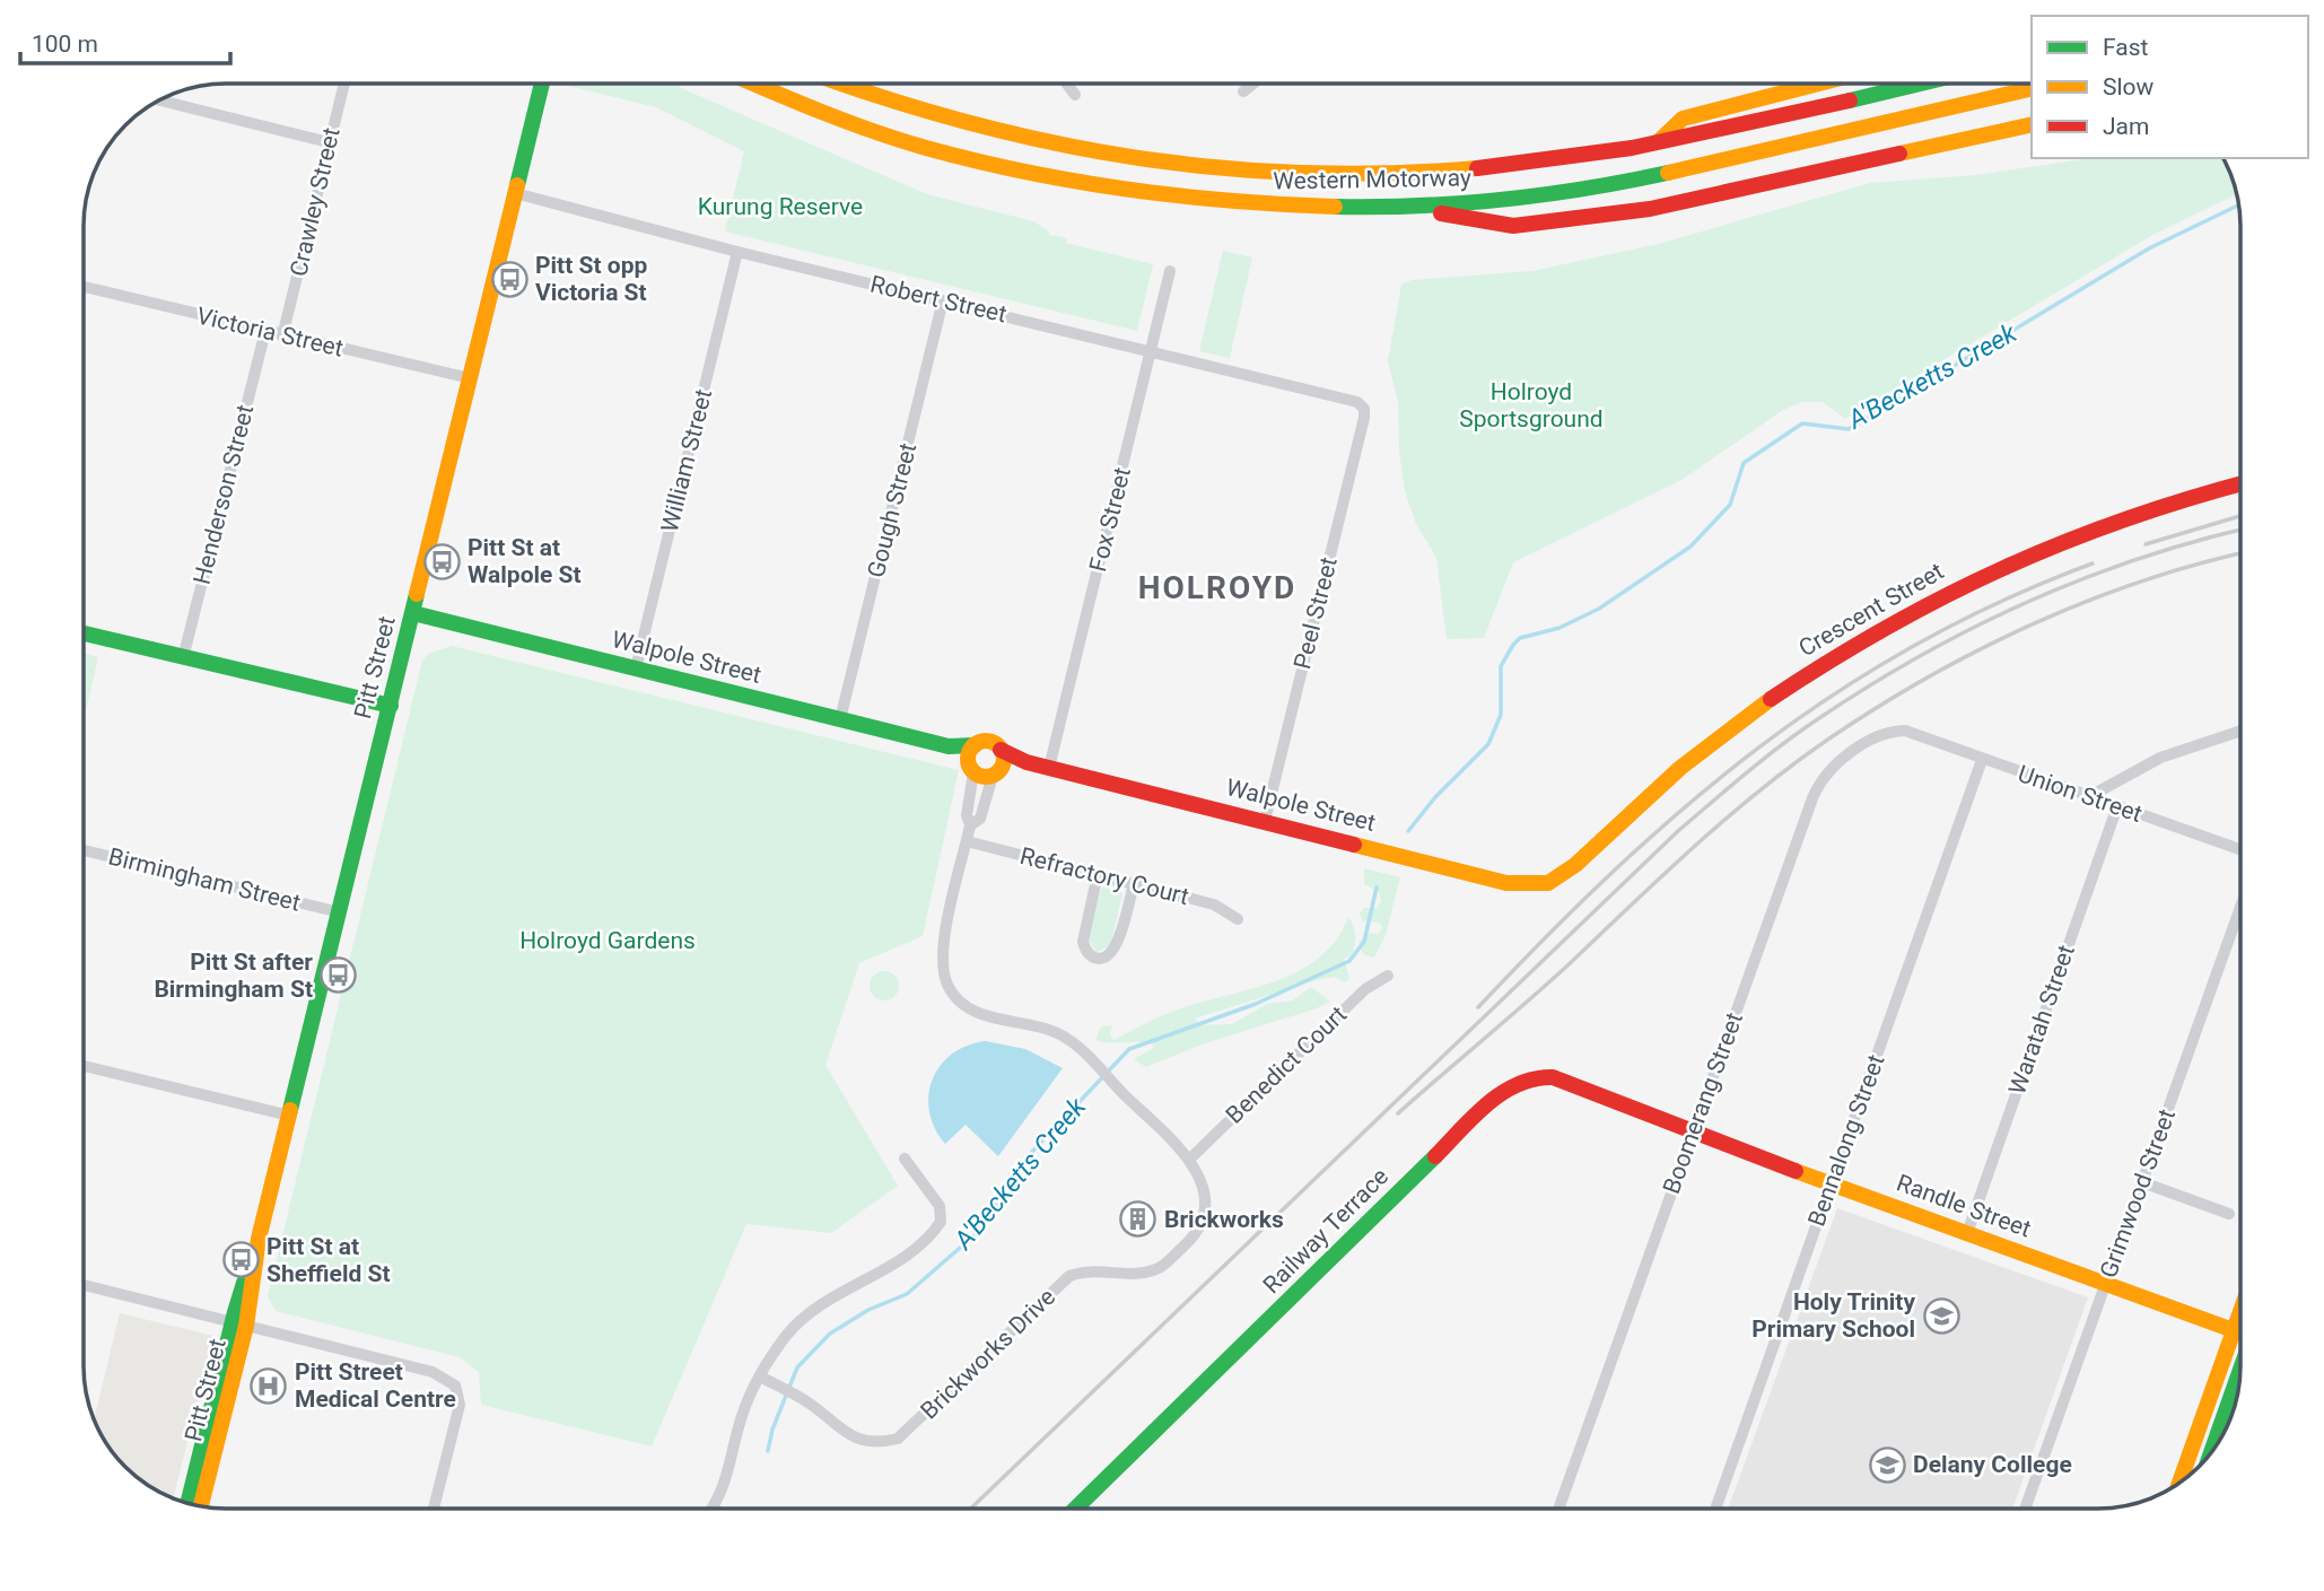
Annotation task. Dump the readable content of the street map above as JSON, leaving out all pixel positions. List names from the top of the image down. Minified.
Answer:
{"streets":{"main road":["Western Motorway","Crescent Street","Walpole Street","Pitt Street","Randle Street","Railway Terrace"],"street":["Crawley Street","Robert Street","Victoria Street","William Street","Henderson Street","Gough Street","Fox Street","Peel Street","Union Street","Refractory Court","Birmingham Street","Waratah Street","Benedict Court","Boomerang Street","Bennalong Street","Grimwood Street","Brickworks Drive"]},"crossings":[["Crawley Street","Victoria Street"],["Robert Street","William Street"],["Robert Street","Gough Street"],["Robert Street","Fox Street"],["Robert Street","Peel Street"],["Robert Street","Pitt Street"],["Victoria Street","Henderson Street"],["Victoria Street","Pitt Street"],["William Street","Walpole Street"],["Gough Street","Walpole Street"],["Fox Street","Walpole Street"],["Crescent Street","Walpole Street"],["Peel Street","Walpole Street"],["Walpole Street","Pitt Street"],["Walpole Street","Brickworks Drive"],["Pitt Street","Birmingham Street"],["Union Street","Waratah Street"],["Union Street","Boomerang Street"],["Union Street","Bennalong Street"],["Refractory Court","Brickworks Drive"],["Waratah Street","Randle Street"],["Benedict Court","Brickworks Drive"],["Boomerang Street","Randle Street"],["Bennalong Street","Randle Street"],["Grimwood Street","Randle Street"],["Randle Street","Railway Terrace"]],"districts":["HOLROYD"],"water":["A'Becketts Creek"],"parks":["Kurung Reserve","Holroyd Sportsground","Holroyd Gardens"],"places":{"bus stop":["Pitt St opp Victoria St","Pitt St at Walpole St","Pitt St after Birmingham St","Pitt St at Sheffield St"],"building":["Brickworks"],"school or university":["Holy Trinity Primary School","Delany College"],"hospital":["Pitt Street Medical Centre"]},"legend":["Fast","Slow","Jam"],"scale_bar":"100 m"}
